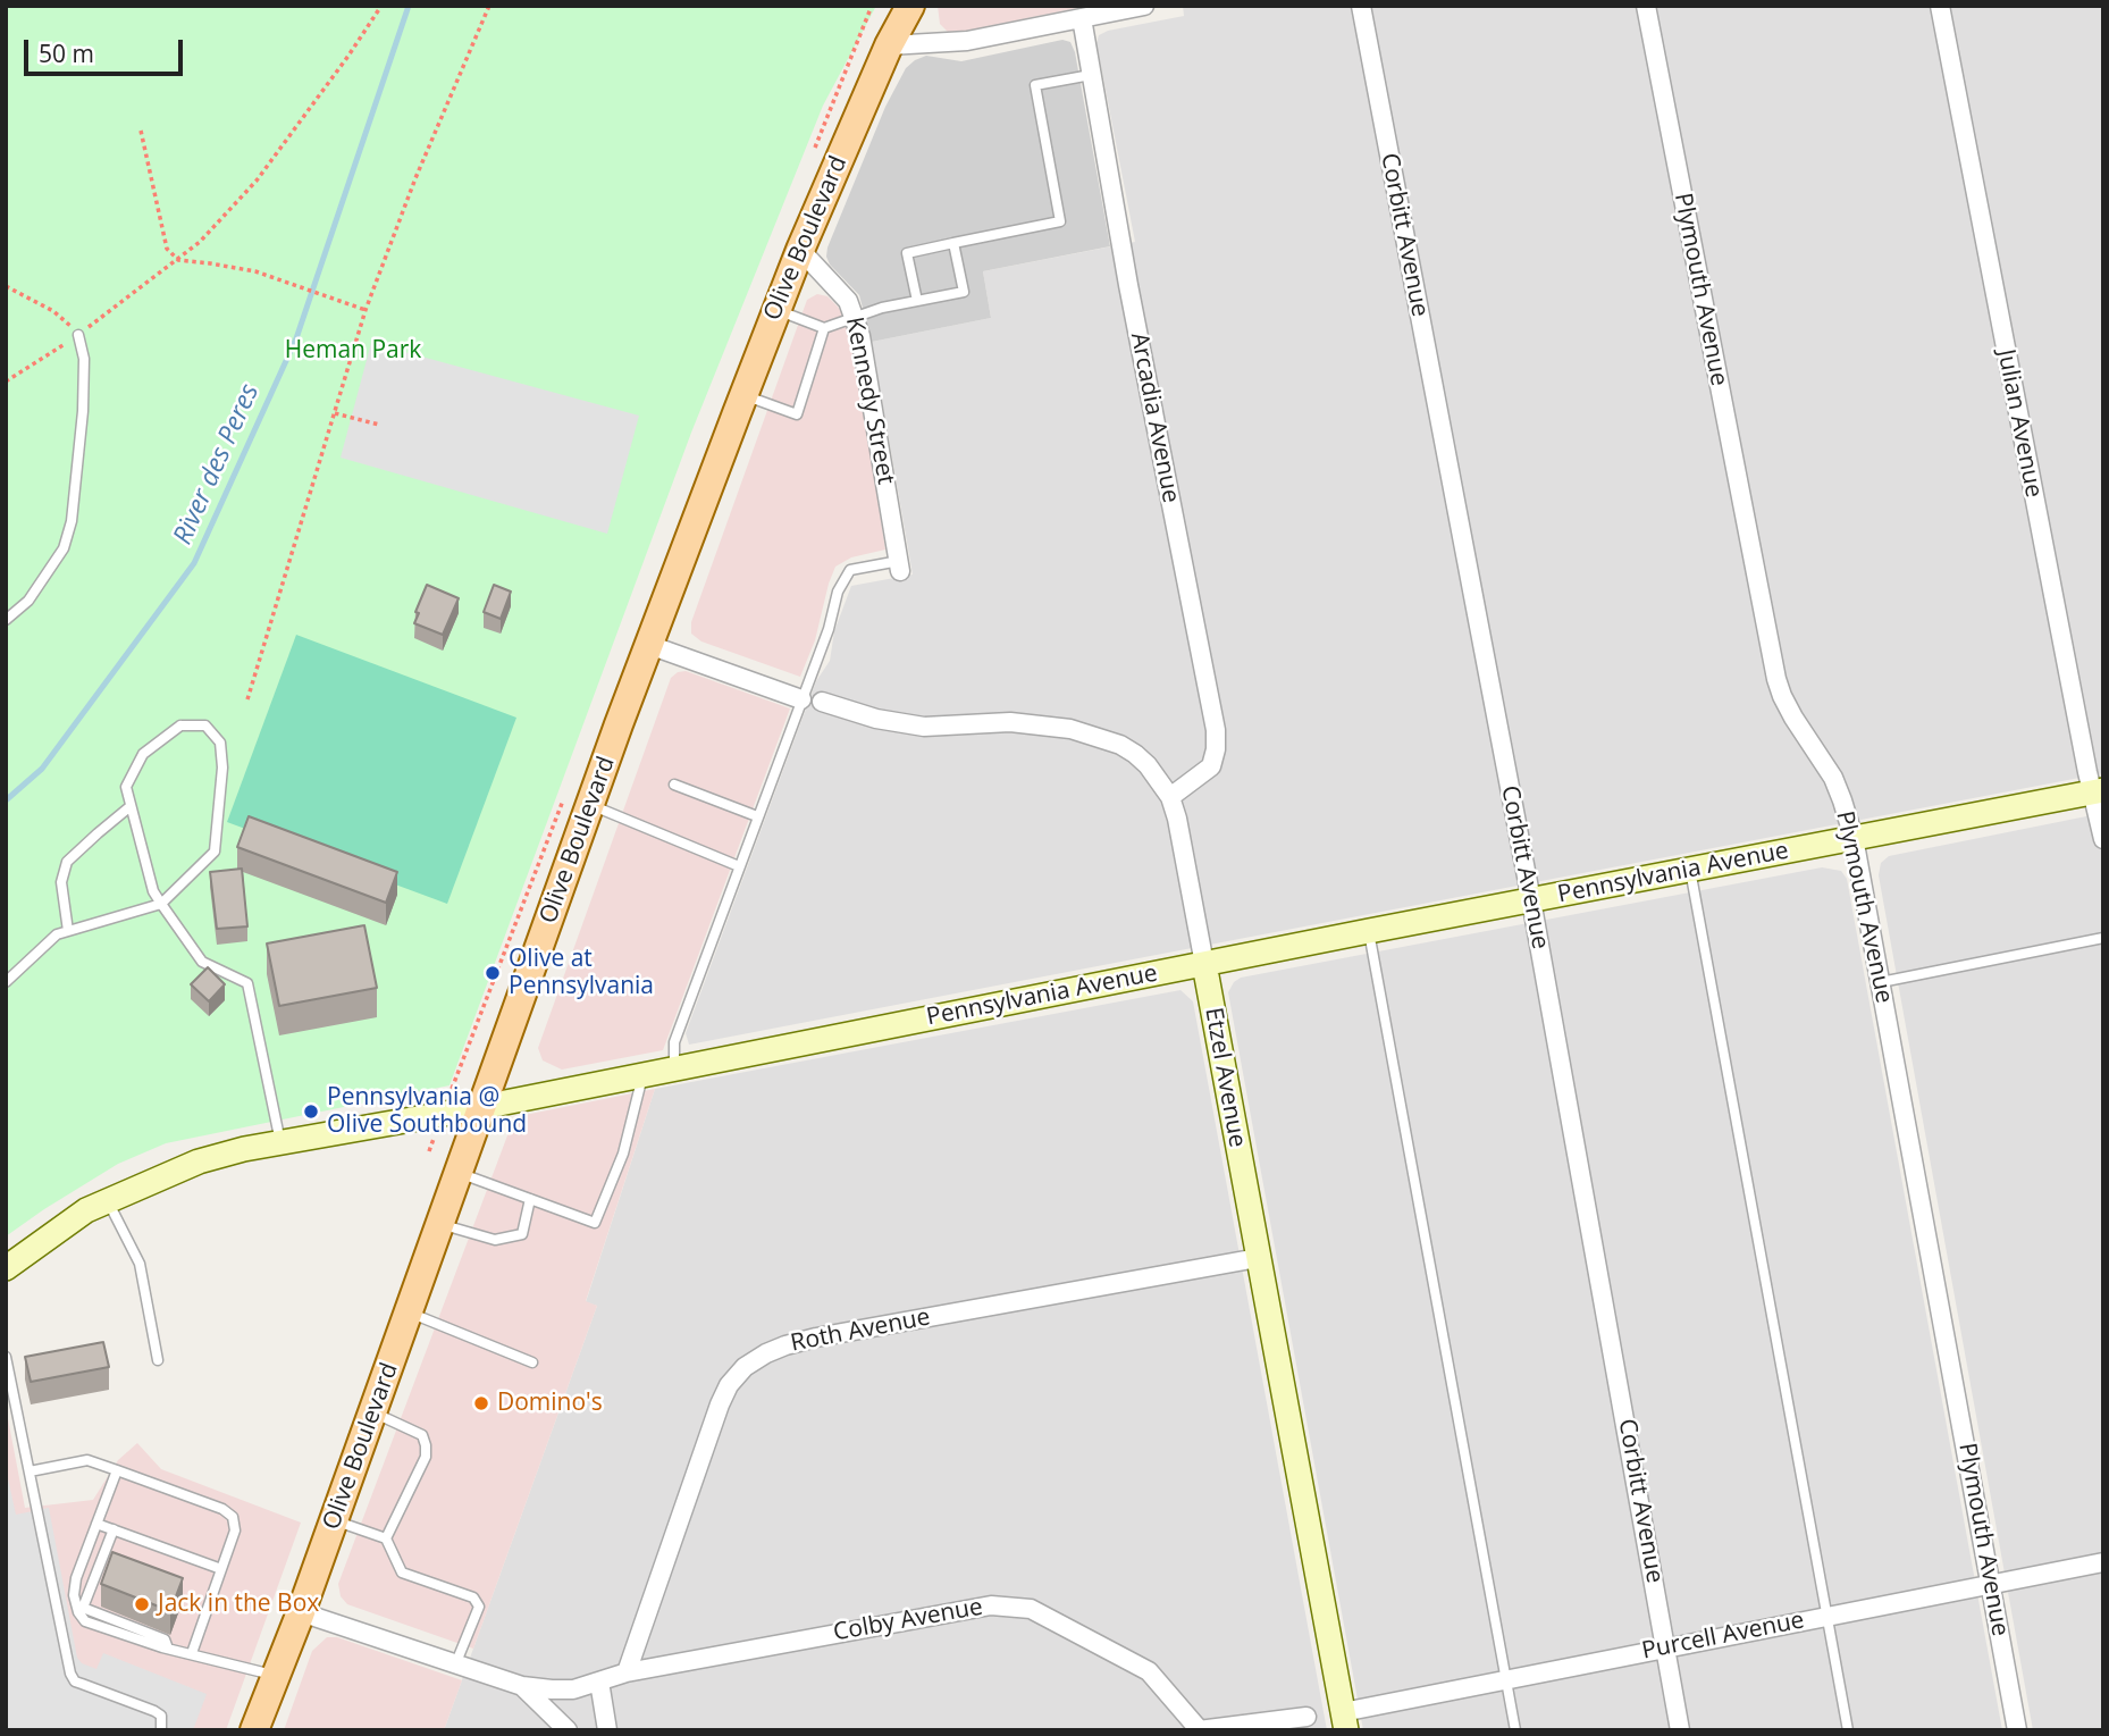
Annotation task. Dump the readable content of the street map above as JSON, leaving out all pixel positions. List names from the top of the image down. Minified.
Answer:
{"streets":{"main road":["Olive Boulevard"],"street":["Corbitt Avenue","Plymouth Avenue","Kennedy Street","Arcadia Avenue","Julian Avenue","Pennsylvania Avenue","Etzel Avenue","Roth Avenue","Colby Avenue","Purcell Avenue"]},"crossings":[["Corbitt Avenue","Pennsylvania Avenue"],["Corbitt Avenue","Purcell Avenue"],["Olive Boulevard","Kennedy Street"],["Olive Boulevard","Pennsylvania Avenue"],["Plymouth Avenue","Pennsylvania Avenue"],["Plymouth Avenue","Purcell Avenue"],["Arcadia Avenue","Etzel Avenue"],["Julian Avenue","Pennsylvania Avenue"],["Pennsylvania Avenue","Etzel Avenue"],["Etzel Avenue","Roth Avenue"],["Etzel Avenue","Purcell Avenue"],["Roth Avenue","Colby Avenue"]],"water":["River des Peres"],"parks":["Heman Park"],"places":["Olive at Pennsylvania","Pennsylvania @ Olive Southbound","Domino's","Jack in the Box"],"scale_bar":"50 m"}
